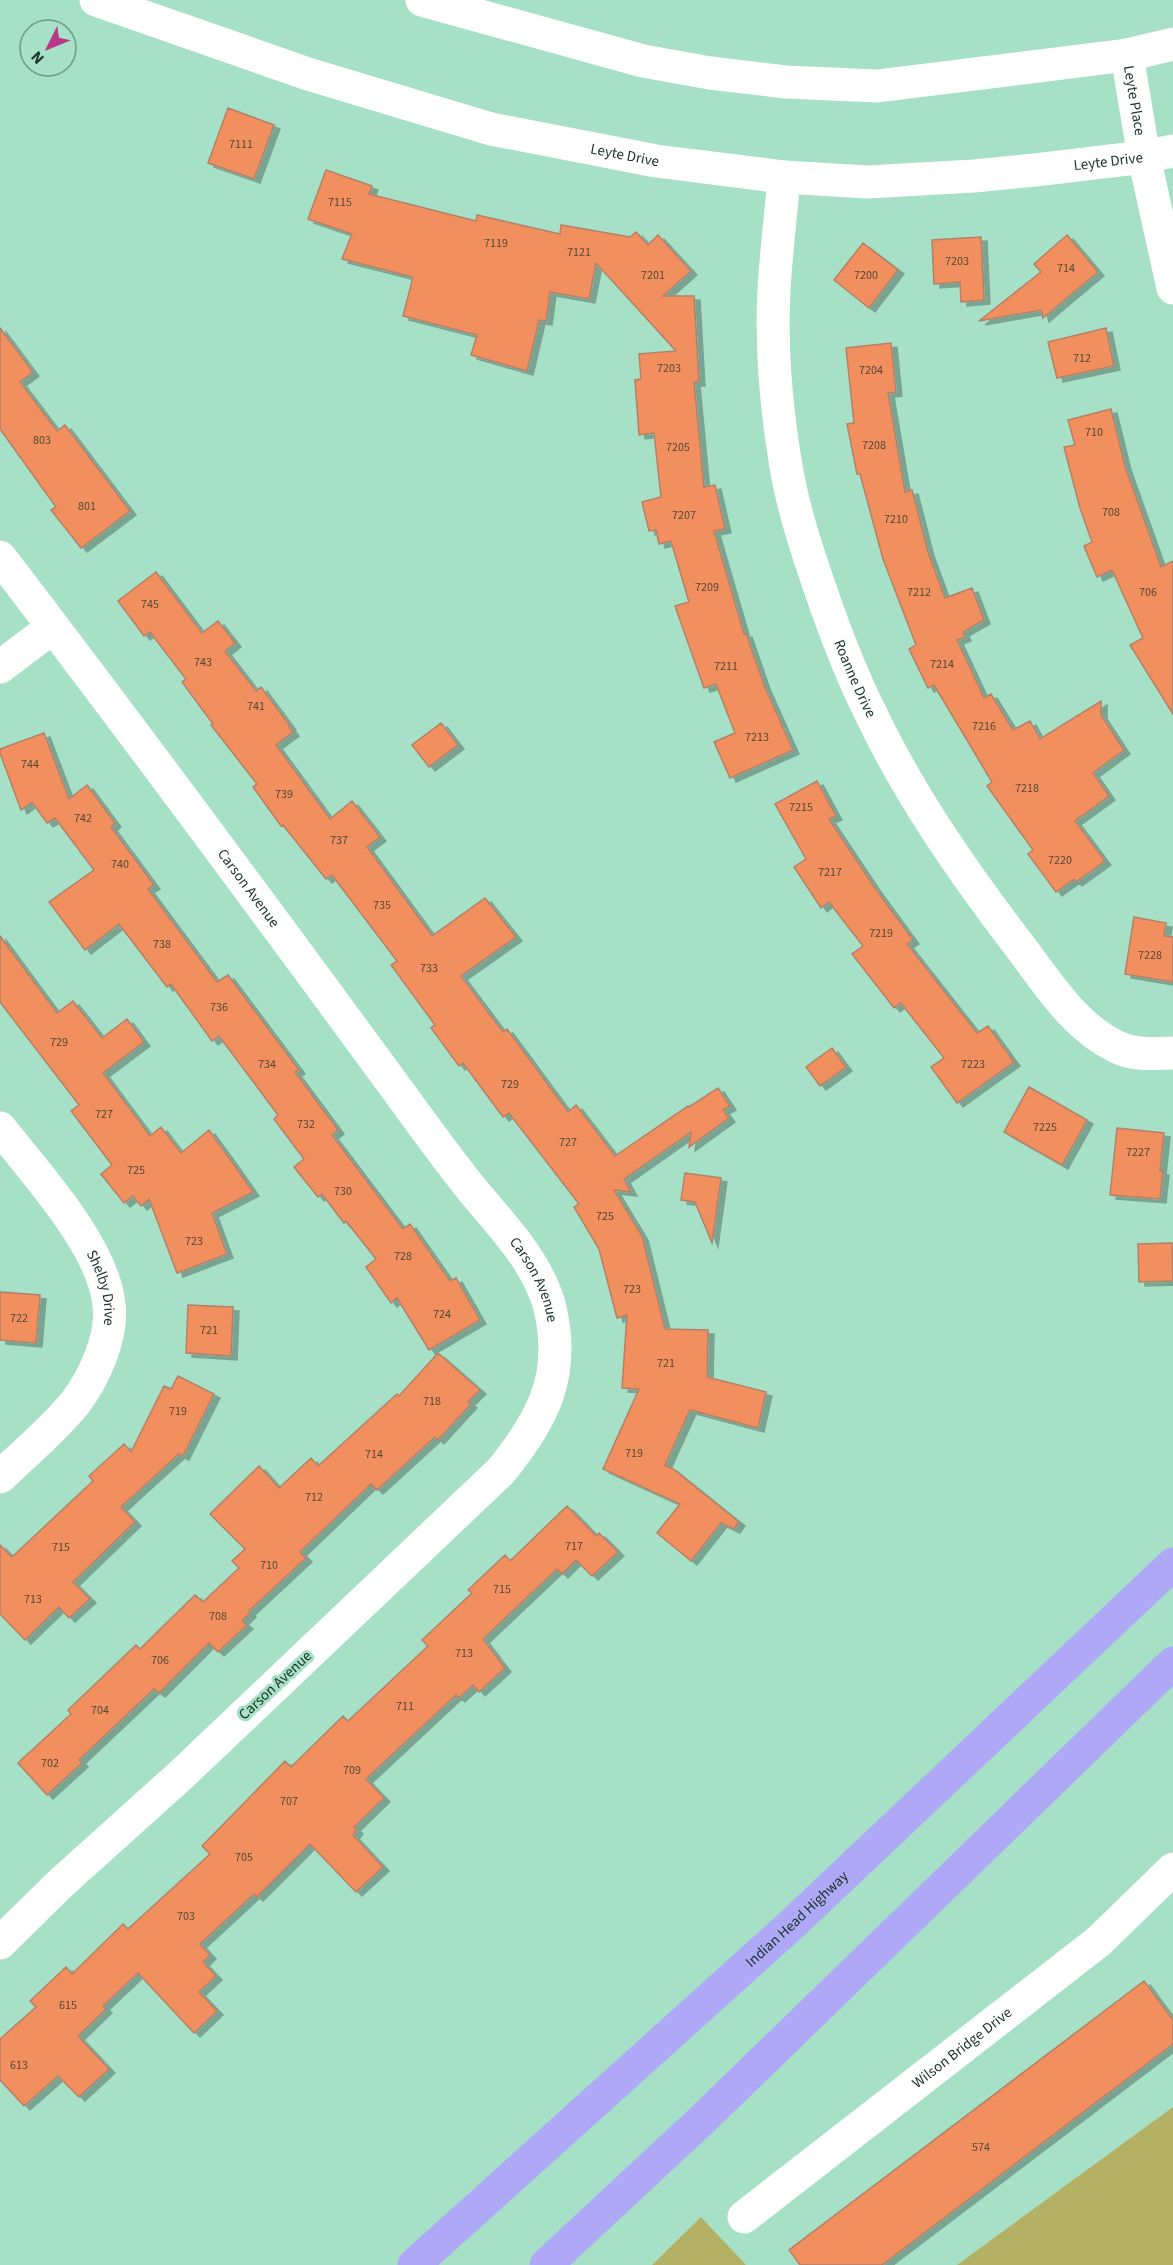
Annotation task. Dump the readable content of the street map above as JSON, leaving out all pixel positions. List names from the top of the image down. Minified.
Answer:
{"streets":{"highway":["Indian Head Highway"],"street":["Leyte Place","Leyte Drive","Roanne Drive","Carson Avenue","Shelby Drive","Wilson Bridge Drive"]},"crossings":[["Leyte Place","Leyte Drive"],["Leyte Drive","Roanne Drive"]],"house_numbers":["7111","7115","7119","7121","7203","714","7201","7200","712","7203","7204","710","803","7208","7205","801","708","7207","7210","7209","7212","706","745","743","7214","7211","741","7216","7213","744","7218","739","7215","742","737","7220","740","7217","735","7219","738","7228","733","736","729","734","7223","729","727","732","7225","727","7227","725","730","725","723","728","723","724","722","721","721","718","719","719","714","712","717","715","710","715","713","708","713","706","711","704","702","709","707","705","703","615","613","574"],"north":"bottom left"}
